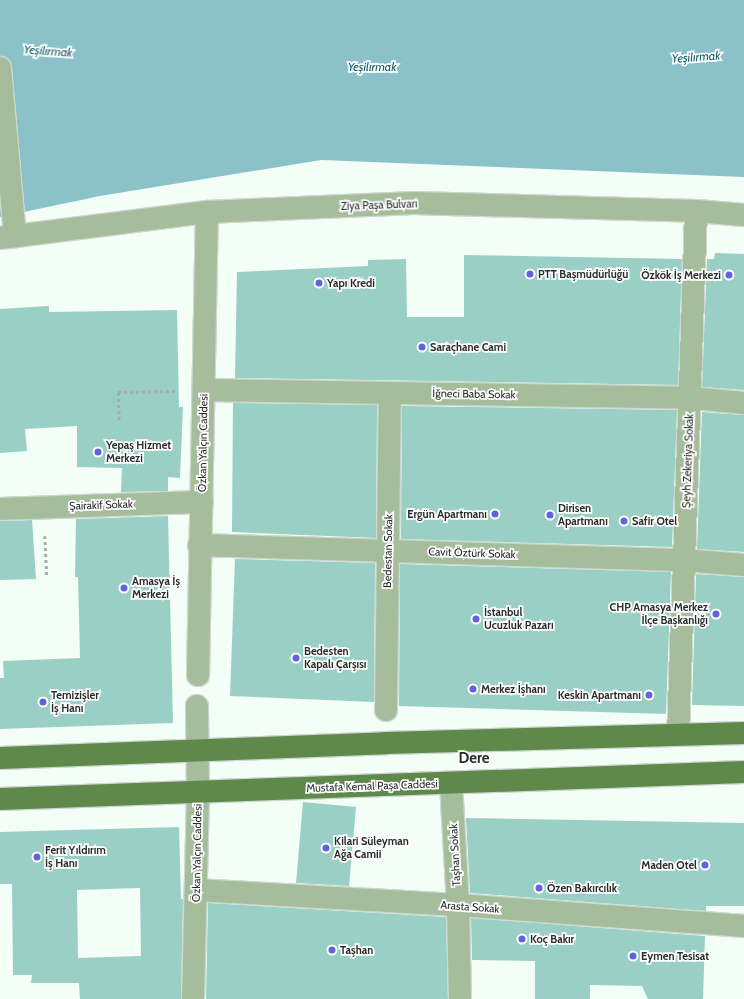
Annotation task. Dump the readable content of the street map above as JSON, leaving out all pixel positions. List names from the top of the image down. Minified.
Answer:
{"streets":{"main road":["Mustafa Kemal Paşa Caddesi"],"street":["Ziya Paşa Bulvarı","İğneci Baba Sokak","Özkan Yalçın Caddesi","Şeyh Zekeriya Sokak","Şairakif Sokak","Bedestan Sokak","Cavit Öztürk Sokak","Taşhan Sokak","Arasta Sokak"]},"crossings":[["Ziya Paşa Bulvarı","Özkan Yalçın Caddesi"],["Ziya Paşa Bulvarı","Şeyh Zekeriya Sokak"],["İğneci Baba Sokak","Özkan Yalçın Caddesi"],["İğneci Baba Sokak","Şeyh Zekeriya Sokak"],["İğneci Baba Sokak","Bedestan Sokak"],["Özkan Yalçın Caddesi","Şairakif Sokak"],["Özkan Yalçın Caddesi","Cavit Öztürk Sokak"],["Özkan Yalçın Caddesi","Mustafa Kemal Paşa Caddesi"],["Özkan Yalçın Caddesi","Arasta Sokak"],["Şeyh Zekeriya Sokak","Cavit Öztürk Sokak"],["Bedestan Sokak","Cavit Öztürk Sokak"],["Mustafa Kemal Paşa Caddesi","Taşhan Sokak"],["Taşhan Sokak","Arasta Sokak"]],"districts":["Dere"],"water":["Yeşilırmak"],"places":["PTT Başmüdürlüğü","Özkök İş Merkezi","Yapı Kredi","Saraçhane Cami","Yepaş Hizmet Merkezi","Ergün Apartmanı","Dirisen Apartmanı","Safir Otel","Amasya İş Merkezi","CHP Amasya Merkez İlçe Başkanlığı","İstanbul Ucuzluk Pazarı","Bedesten Kapalı Çarşısı","Merkez İşhanı","Keskin Apartmanı","Temizişler İş Hanı","Kilari Süleyman Ağa Camii","Ferit Yıldırım İş Hanı","Maden Otel","Özen Bakırcılık","Koç Bakır","Taşhan","Eymen Tesisat"]}
